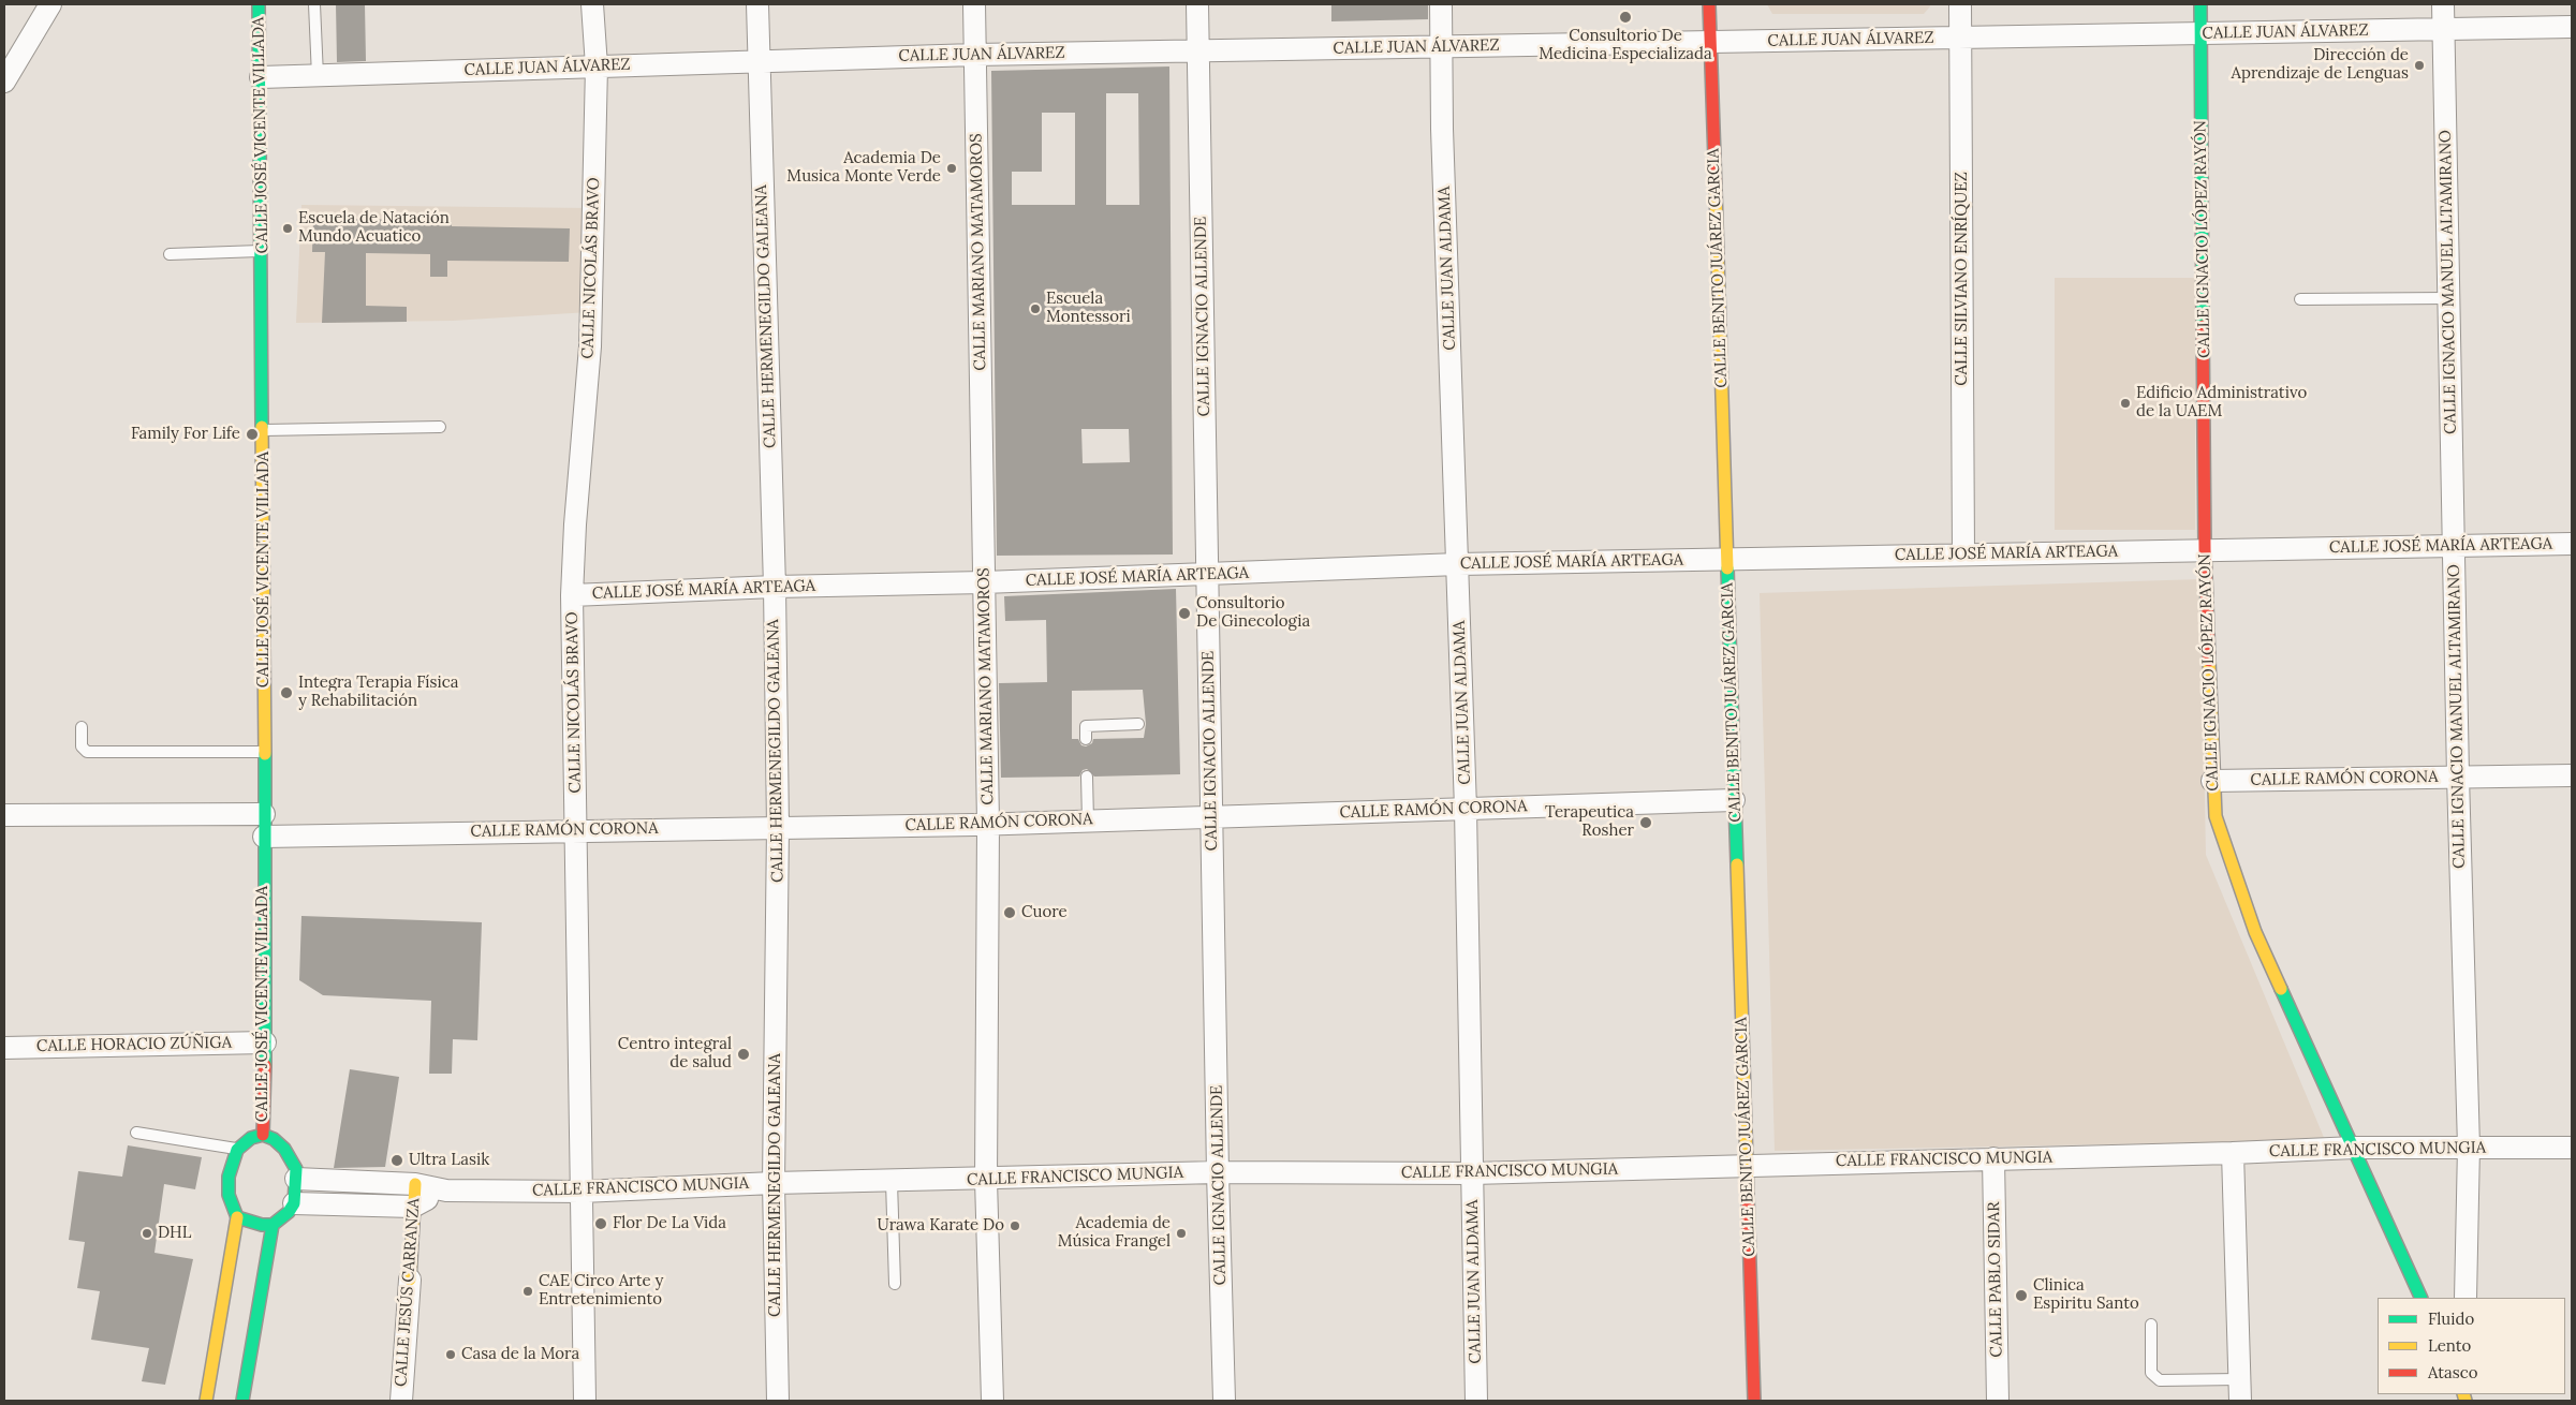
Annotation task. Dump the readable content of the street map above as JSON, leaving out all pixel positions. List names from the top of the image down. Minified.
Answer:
{"streets":{"main road":["CALLE JOSÉ VICENTE VILLADA","CALLE IGNACIO LÓPEZ RAYÓN","CALLE BENITO JUÁREZ GARCIA","CALLE JESÚS CARRANZA"],"street":["CALLE JUAN ÁLVAREZ","CALLE MARIANO MATAMOROS","CALLE NICOLÁS BRAVO","CALLE JUAN ALDAMA","CALLE SILVIANO ENRÍQUEZ","CALLE IGNACIO MANUEL ALTAMIRANO","CALLE HERMENEGILDO GALEANA","CALLE IGNACIO ALLENDE","CALLE JOSÉ MARÍA ARTEAGA","CALLE RAMÓN CORONA","CALLE HORACIO ZÚÑIGA","CALLE FRANCISCO MUNGIA","CALLE PABLO SIDAR"]},"crossings":[["CALLE JUAN ÁLVAREZ","CALLE JOSÉ VICENTE VILLADA"],["CALLE JUAN ÁLVAREZ","CALLE IGNACIO LÓPEZ RAYÓN"],["CALLE JUAN ÁLVAREZ","CALLE MARIANO MATAMOROS"],["CALLE JUAN ÁLVAREZ","CALLE NICOLÁS BRAVO"],["CALLE JUAN ÁLVAREZ","CALLE JUAN ALDAMA"],["CALLE JUAN ÁLVAREZ","CALLE BENITO JUÁREZ GARCIA"],["CALLE JUAN ÁLVAREZ","CALLE SILVIANO ENRÍQUEZ"],["CALLE JUAN ÁLVAREZ","CALLE IGNACIO MANUEL ALTAMIRANO"],["CALLE JUAN ÁLVAREZ","CALLE HERMENEGILDO GALEANA"],["CALLE JUAN ÁLVAREZ","CALLE IGNACIO ALLENDE"],["CALLE JOSÉ VICENTE VILLADA","CALLE RAMÓN CORONA"],["CALLE JOSÉ VICENTE VILLADA","CALLE HORACIO ZÚÑIGA"],["CALLE JOSÉ VICENTE VILLADA","CALLE FRANCISCO MUNGIA"],["CALLE IGNACIO LÓPEZ RAYÓN","CALLE JOSÉ MARÍA ARTEAGA"],["CALLE IGNACIO LÓPEZ RAYÓN","CALLE RAMÓN CORONA"],["CALLE IGNACIO LÓPEZ RAYÓN","CALLE FRANCISCO MUNGIA"],["CALLE MARIANO MATAMOROS","CALLE JOSÉ MARÍA ARTEAGA"],["CALLE MARIANO MATAMOROS","CALLE RAMÓN CORONA"],["CALLE MARIANO MATAMOROS","CALLE FRANCISCO MUNGIA"],["CALLE NICOLÁS BRAVO","CALLE JOSÉ MARÍA ARTEAGA"],["CALLE NICOLÁS BRAVO","CALLE RAMÓN CORONA"],["CALLE NICOLÁS BRAVO","CALLE FRANCISCO MUNGIA"],["CALLE JUAN ALDAMA","CALLE JOSÉ MARÍA ARTEAGA"],["CALLE JUAN ALDAMA","CALLE RAMÓN CORONA"],["CALLE JUAN ALDAMA","CALLE FRANCISCO MUNGIA"],["CALLE BENITO JUÁREZ GARCIA","CALLE JOSÉ MARÍA ARTEAGA"],["CALLE BENITO JUÁREZ GARCIA","CALLE RAMÓN CORONA"],["CALLE BENITO JUÁREZ GARCIA","CALLE FRANCISCO MUNGIA"],["CALLE SILVIANO ENRÍQUEZ","CALLE JOSÉ MARÍA ARTEAGA"],["CALLE IGNACIO MANUEL ALTAMIRANO","CALLE JOSÉ MARÍA ARTEAGA"],["CALLE IGNACIO MANUEL ALTAMIRANO","CALLE RAMÓN CORONA"],["CALLE IGNACIO MANUEL ALTAMIRANO","CALLE FRANCISCO MUNGIA"],["CALLE HERMENEGILDO GALEANA","CALLE JOSÉ MARÍA ARTEAGA"],["CALLE HERMENEGILDO GALEANA","CALLE RAMÓN CORONA"],["CALLE HERMENEGILDO GALEANA","CALLE FRANCISCO MUNGIA"],["CALLE IGNACIO ALLENDE","CALLE JOSÉ MARÍA ARTEAGA"],["CALLE IGNACIO ALLENDE","CALLE RAMÓN CORONA"],["CALLE IGNACIO ALLENDE","CALLE FRANCISCO MUNGIA"],["CALLE FRANCISCO MUNGIA","CALLE PABLO SIDAR"],["CALLE FRANCISCO MUNGIA","CALLE JESÚS CARRANZA"]],"places":["Consultorio De Medicina Especializada","Dirección de Aprendizaje de Lenguas","Academia De Musica Monte Verde","Escuela de Natación Mundo Acuatico","Escuela Montessori","Edificio Administrativo de la UAEM","Family For Life","Consultorio De Ginecologia","Integra Terapia Física y Rehabilitación","Terapeutica Rosher","Cuore","Centro integral de salud","Ultra Lasik","Flor De La Vida","Urawa Karate Do","DHL","Academia de Música Frangel","CAE Circo Arte y Entretenimiento","Clinica Espiritu Santo","Casa de la Mora"],"legend":["Fluido","Lento","Atasco"]}
